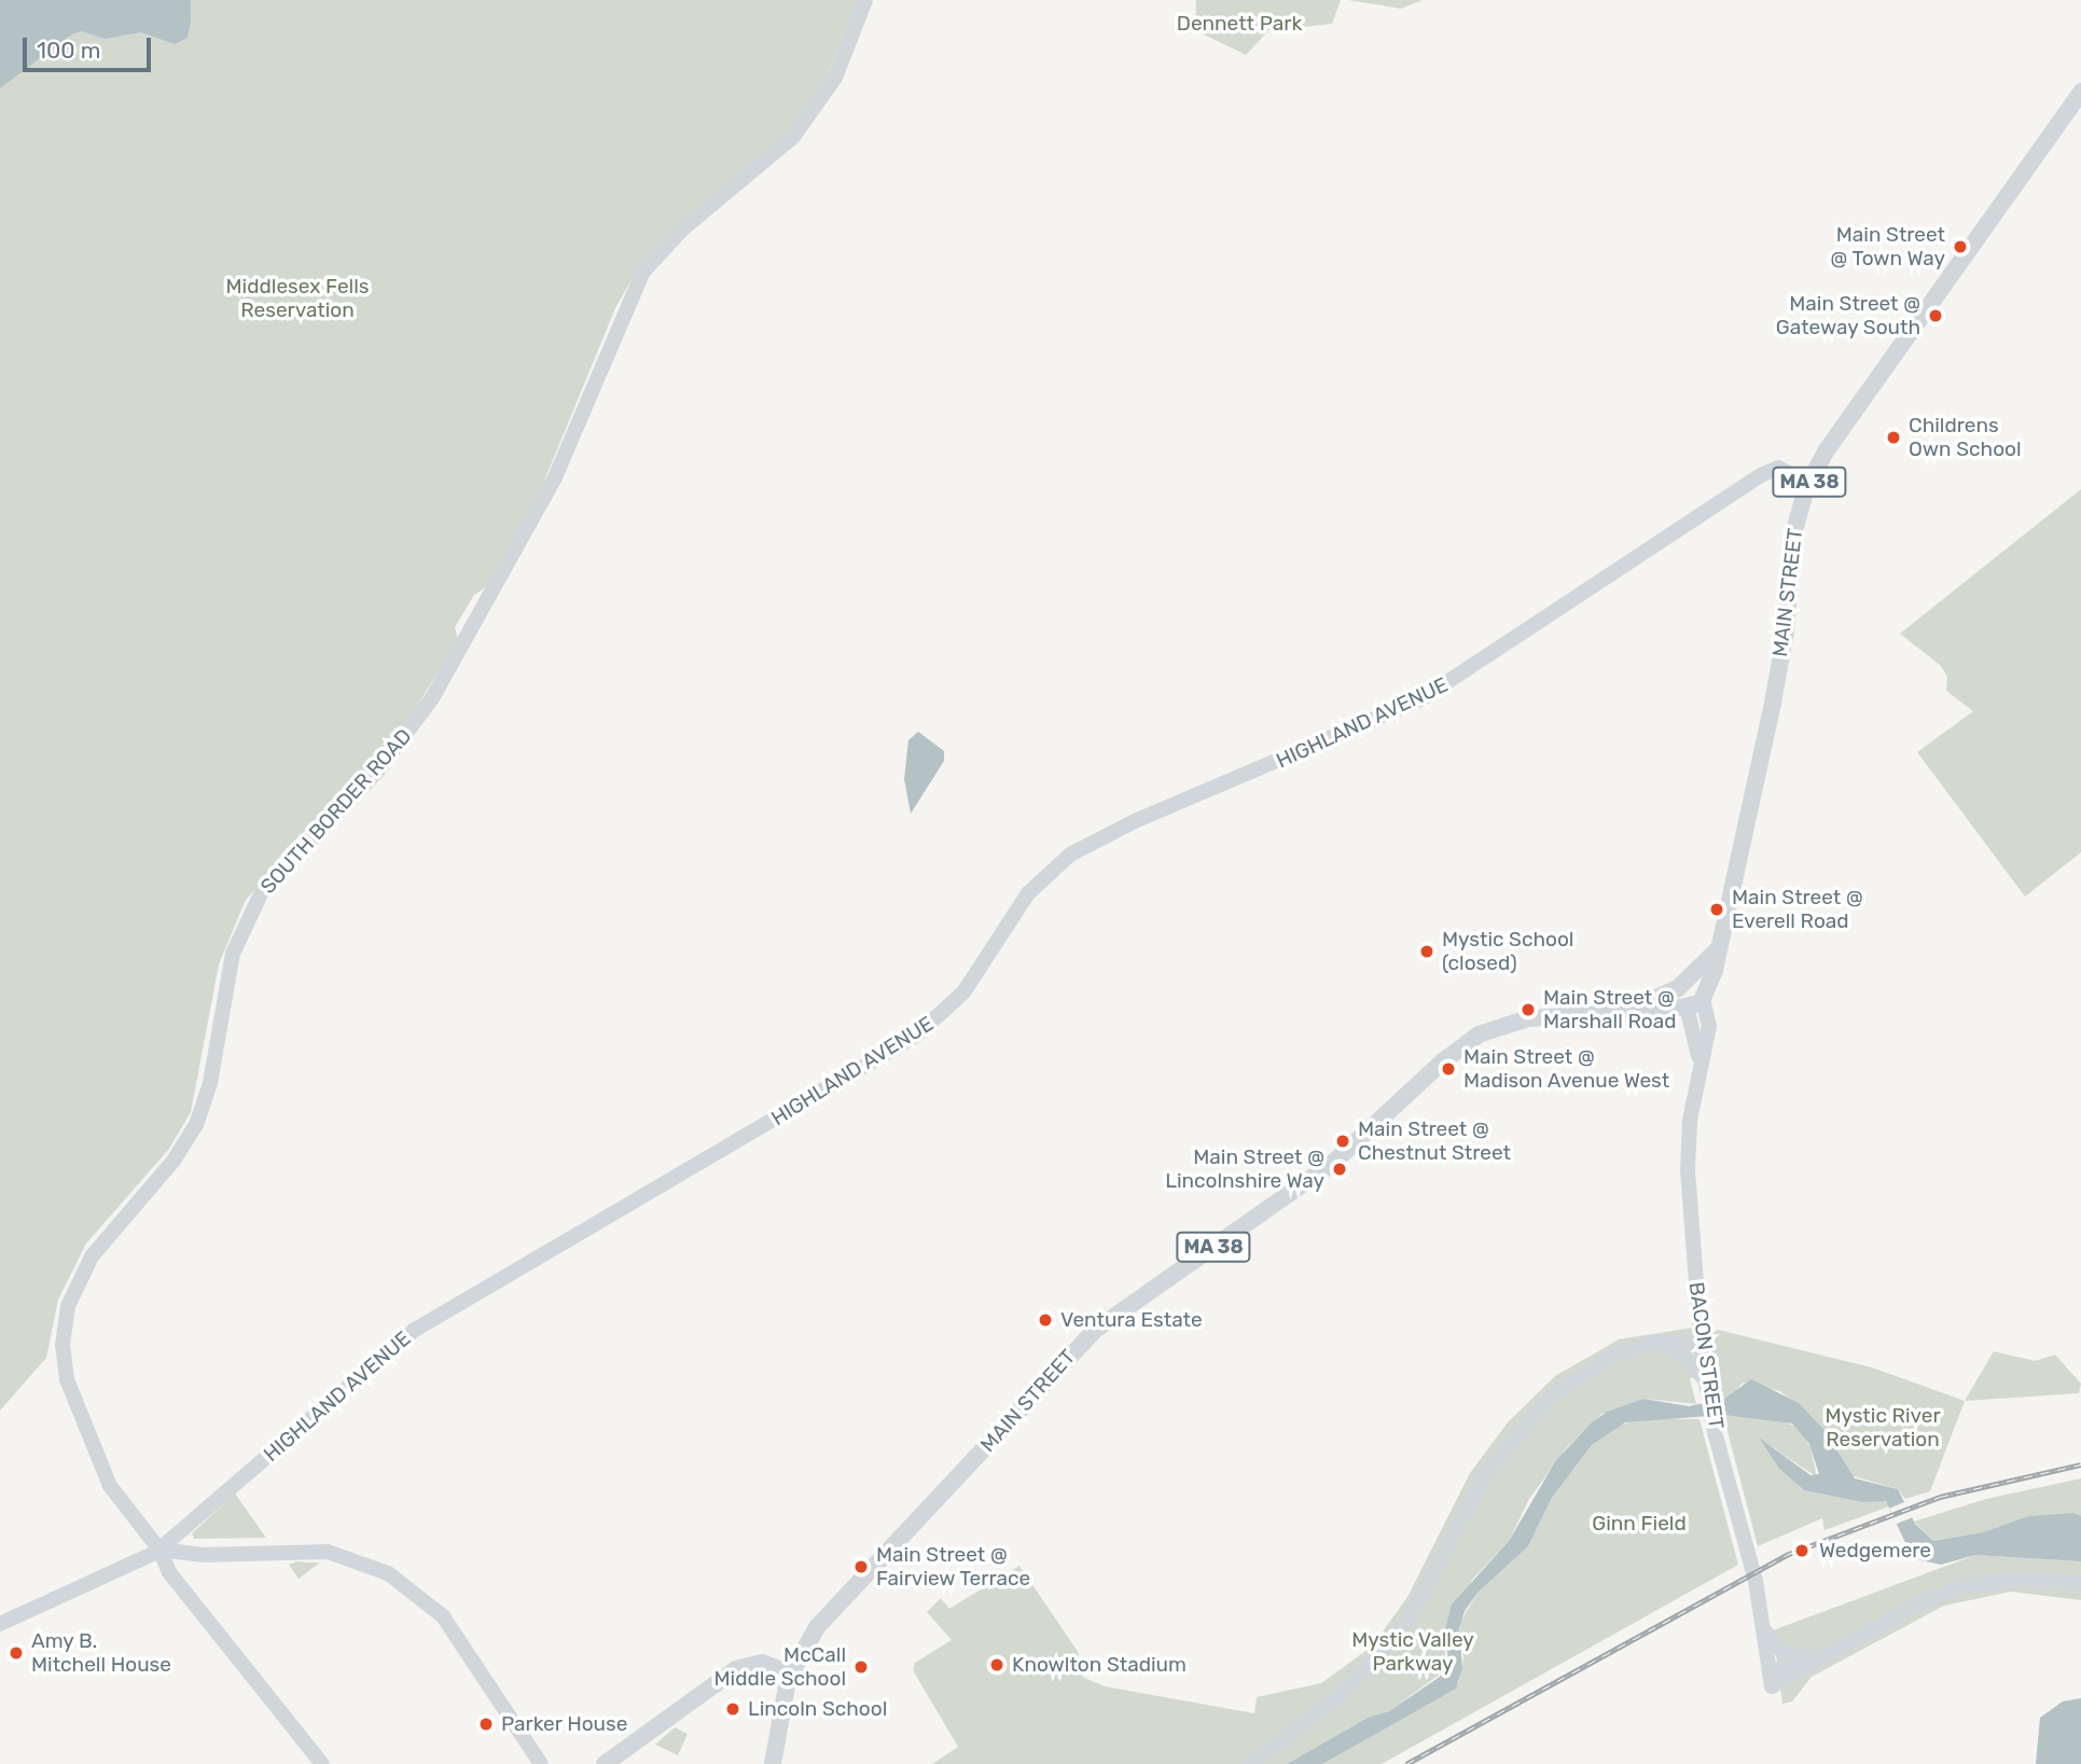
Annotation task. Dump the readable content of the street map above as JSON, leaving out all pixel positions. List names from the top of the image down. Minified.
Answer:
{"streets":{"main road":["MA 38","MAIN STREET","HIGHLAND AVENUE","SOUTH BORDER ROAD","BACON STREET"]},"crossings":[["MA 38","MAIN STREET"],["MA 38","BACON STREET"],["MAIN STREET","HIGHLAND AVENUE"],["MAIN STREET","BACON STREET"],["HIGHLAND AVENUE","SOUTH BORDER ROAD"]],"parks":["Dennett Park","Middlesex Fells Reservation","Mystic River Reservation","Ginn Field","Mystic Valley Parkway"],"places":["Main Street @ Town Way","Main Street @ Gateway South","Childrens Own School","Main Street @ Everell Road","Mystic School (closed)","Main Street @ Marshall Road","Main Street @ Madison Avenue West","Main Street @ Chestnut Street","Main Street @ Lincolnshire Way","Ventura Estate","Wedgemere","Main Street @ Fairview Terrace","Amy B. Mitchell House","Knowlton Stadium","McCall Middle School","Lincoln School","Parker House"],"scale_bar":"100 m"}
